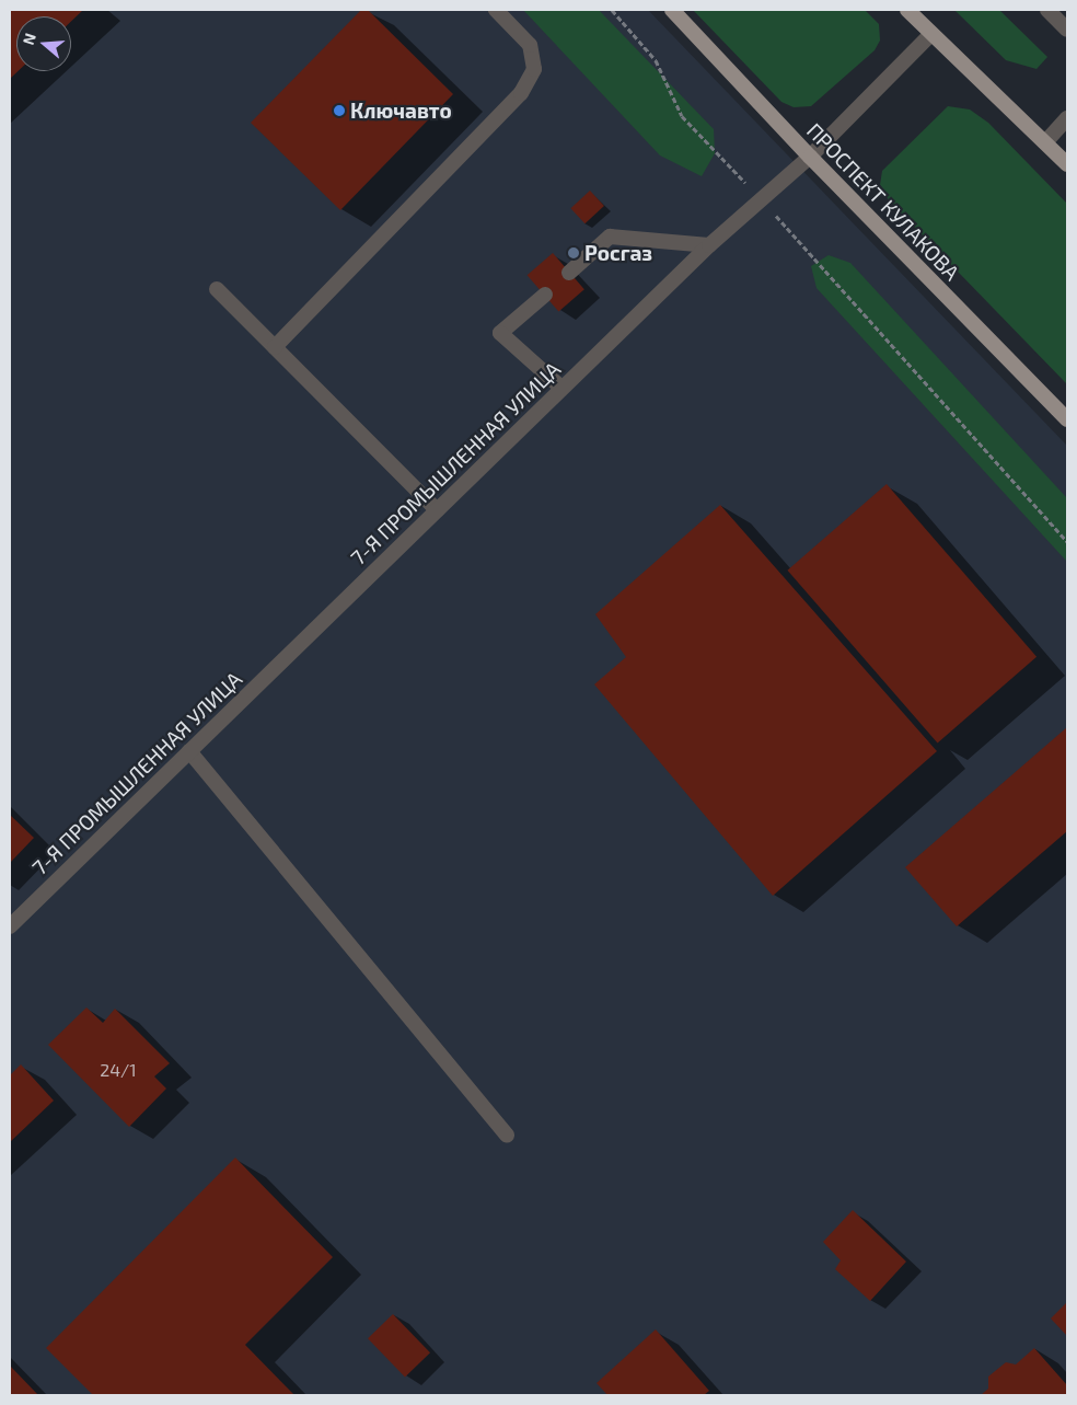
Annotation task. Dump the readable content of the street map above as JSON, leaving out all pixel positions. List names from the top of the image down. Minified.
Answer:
{"streets":{"main road":["ПРОСПЕКТ КУЛАКОВА"],"street":["7-Я ПРОМЫШЛЕННАЯ УЛИЦА"]},"crossings":[["ПРОСПЕКТ КУЛАКОВА","7-Я ПРОМЫШЛЕННАЯ УЛИЦА"]],"places":["Ключавто","Росгаз"],"house_numbers":["24/1"],"north":"left"}
